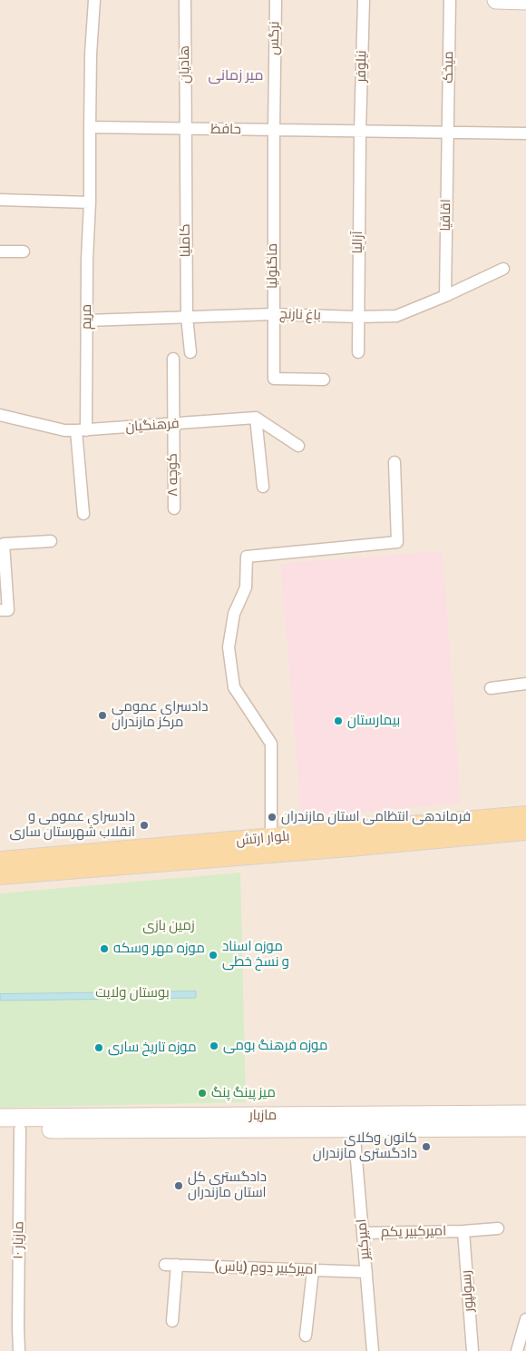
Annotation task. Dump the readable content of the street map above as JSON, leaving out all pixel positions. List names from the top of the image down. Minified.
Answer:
{"streets":{"main road":["بلوار ارتش","مازیار"],"street":["نرگس","هادیان","نیلوفر","میخک","حافظ","اقاقیا","کاملیا","آزالیا","ماگنولیا","باغ نارنج","مریم","فرهنگیان","کوچه ۸","امیرکبیر یکم","امیرکبیر","مازیار ١٠","امیرکبیر دوم (یاس)","رسولپور"]},"crossings":[["نرگس","حافظ"],["نرگس","ماگنولیا"],["هادیان","حافظ"],["هادیان","کاملیا"],["نیلوفر","حافظ"],["نیلوفر","آزالیا"],["میخک","حافظ"],["میخک","اقاقیا"],["حافظ","اقاقیا"],["حافظ","کاملیا"],["حافظ","آزالیا"],["حافظ","ماگنولیا"],["اقاقیا","باغ نارنج"],["کاملیا","باغ نارنج"],["آزالیا","باغ نارنج"],["ماگنولیا","باغ نارنج"],["باغ نارنج","مریم"],["مریم","فرهنگیان"],["فرهنگیان","کوچه ۸"],["مازیار","امیرکبیر"],["مازیار","مازیار ١٠"],["امیرکبیر یکم","امیرکبیر"],["امیرکبیر یکم","رسولپور"],["امیرکبیر","امیرکبیر دوم (یاس)"]],"districts":["میر زمانی"],"parks":["زمین بازی","بوستان ولایت"],"places":["دادسرای عمومی مرکز مازندران","بیمارستان","فرماندهی انتظامی استان مازندران","دادسرای عمومی و انقلاب شهرستان ساری","موزه مهر وسکه","موزه اسناد و نسخ خطی","موزه فرهنگ بومی","موزه تاریخ ساری","میز پینگ پنگ","کانون وکلای دادگستری مازندران","دادگستری کل استان مازندران"]}
